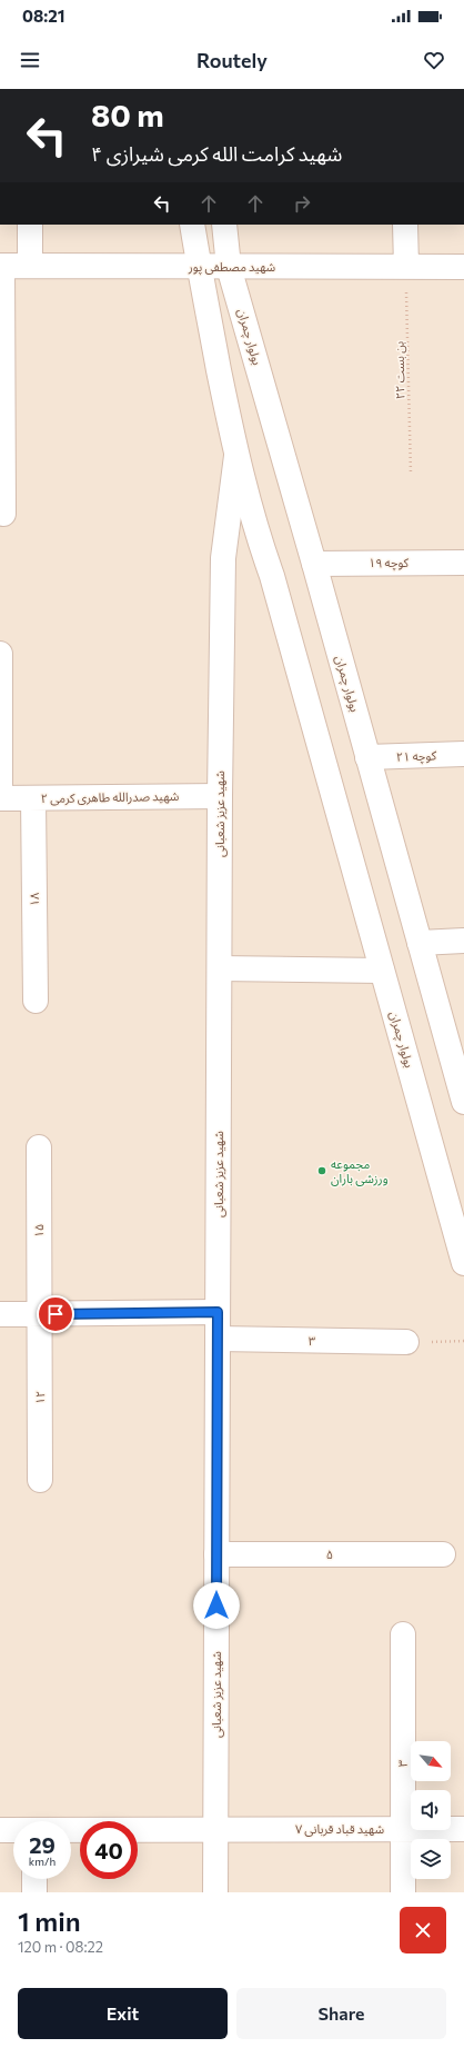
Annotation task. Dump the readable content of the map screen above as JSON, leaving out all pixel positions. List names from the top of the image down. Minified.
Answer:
{"streets":{"street":["شهید مصطفی پور","بولوار چمران","کوچه ۱۹","کوچه ۲۱","شهید صدرالله طاهری کرمی ۲","شهید عزیز شعبانی","۱۸","۱۵","۳","۱۲","۵","شهید قباد قربانی ۷"],"path":["بن بست ۲۲"]},"crossings":[["شهید مصطفی پور","بولوار چمران"],["شهید مصطفی پور","بن بست ۲۲"],["بولوار چمران","کوچه ۱۹"],["بولوار چمران","کوچه ۲۱"],["بولوار چمران","شهید عزیز شعبانی"],["شهید صدرالله طاهری کرمی ۲","شهید عزیز شعبانی"],["شهید صدرالله طاهری کرمی ۲","۱۸"],["شهید عزیز شعبانی","۳"],["شهید عزیز شعبانی","۵"],["شهید عزیز شعبانی","شهید قباد قربانی ۷"],["۱۵","۱۲"],["۳","شهید قباد قربانی ۷"]],"places":["مجموعه ورزشی باران"],"north":"bottom right","page":{"status":"08:21","header":"Routely","turn":["80 m","شهید کرامت الله کرمی شیرازی ۴"],"speed":"29 km/h","limit":"40","heading":["1 min","120 m · 08:22"],"buttons":["Exit","Share"]}}
